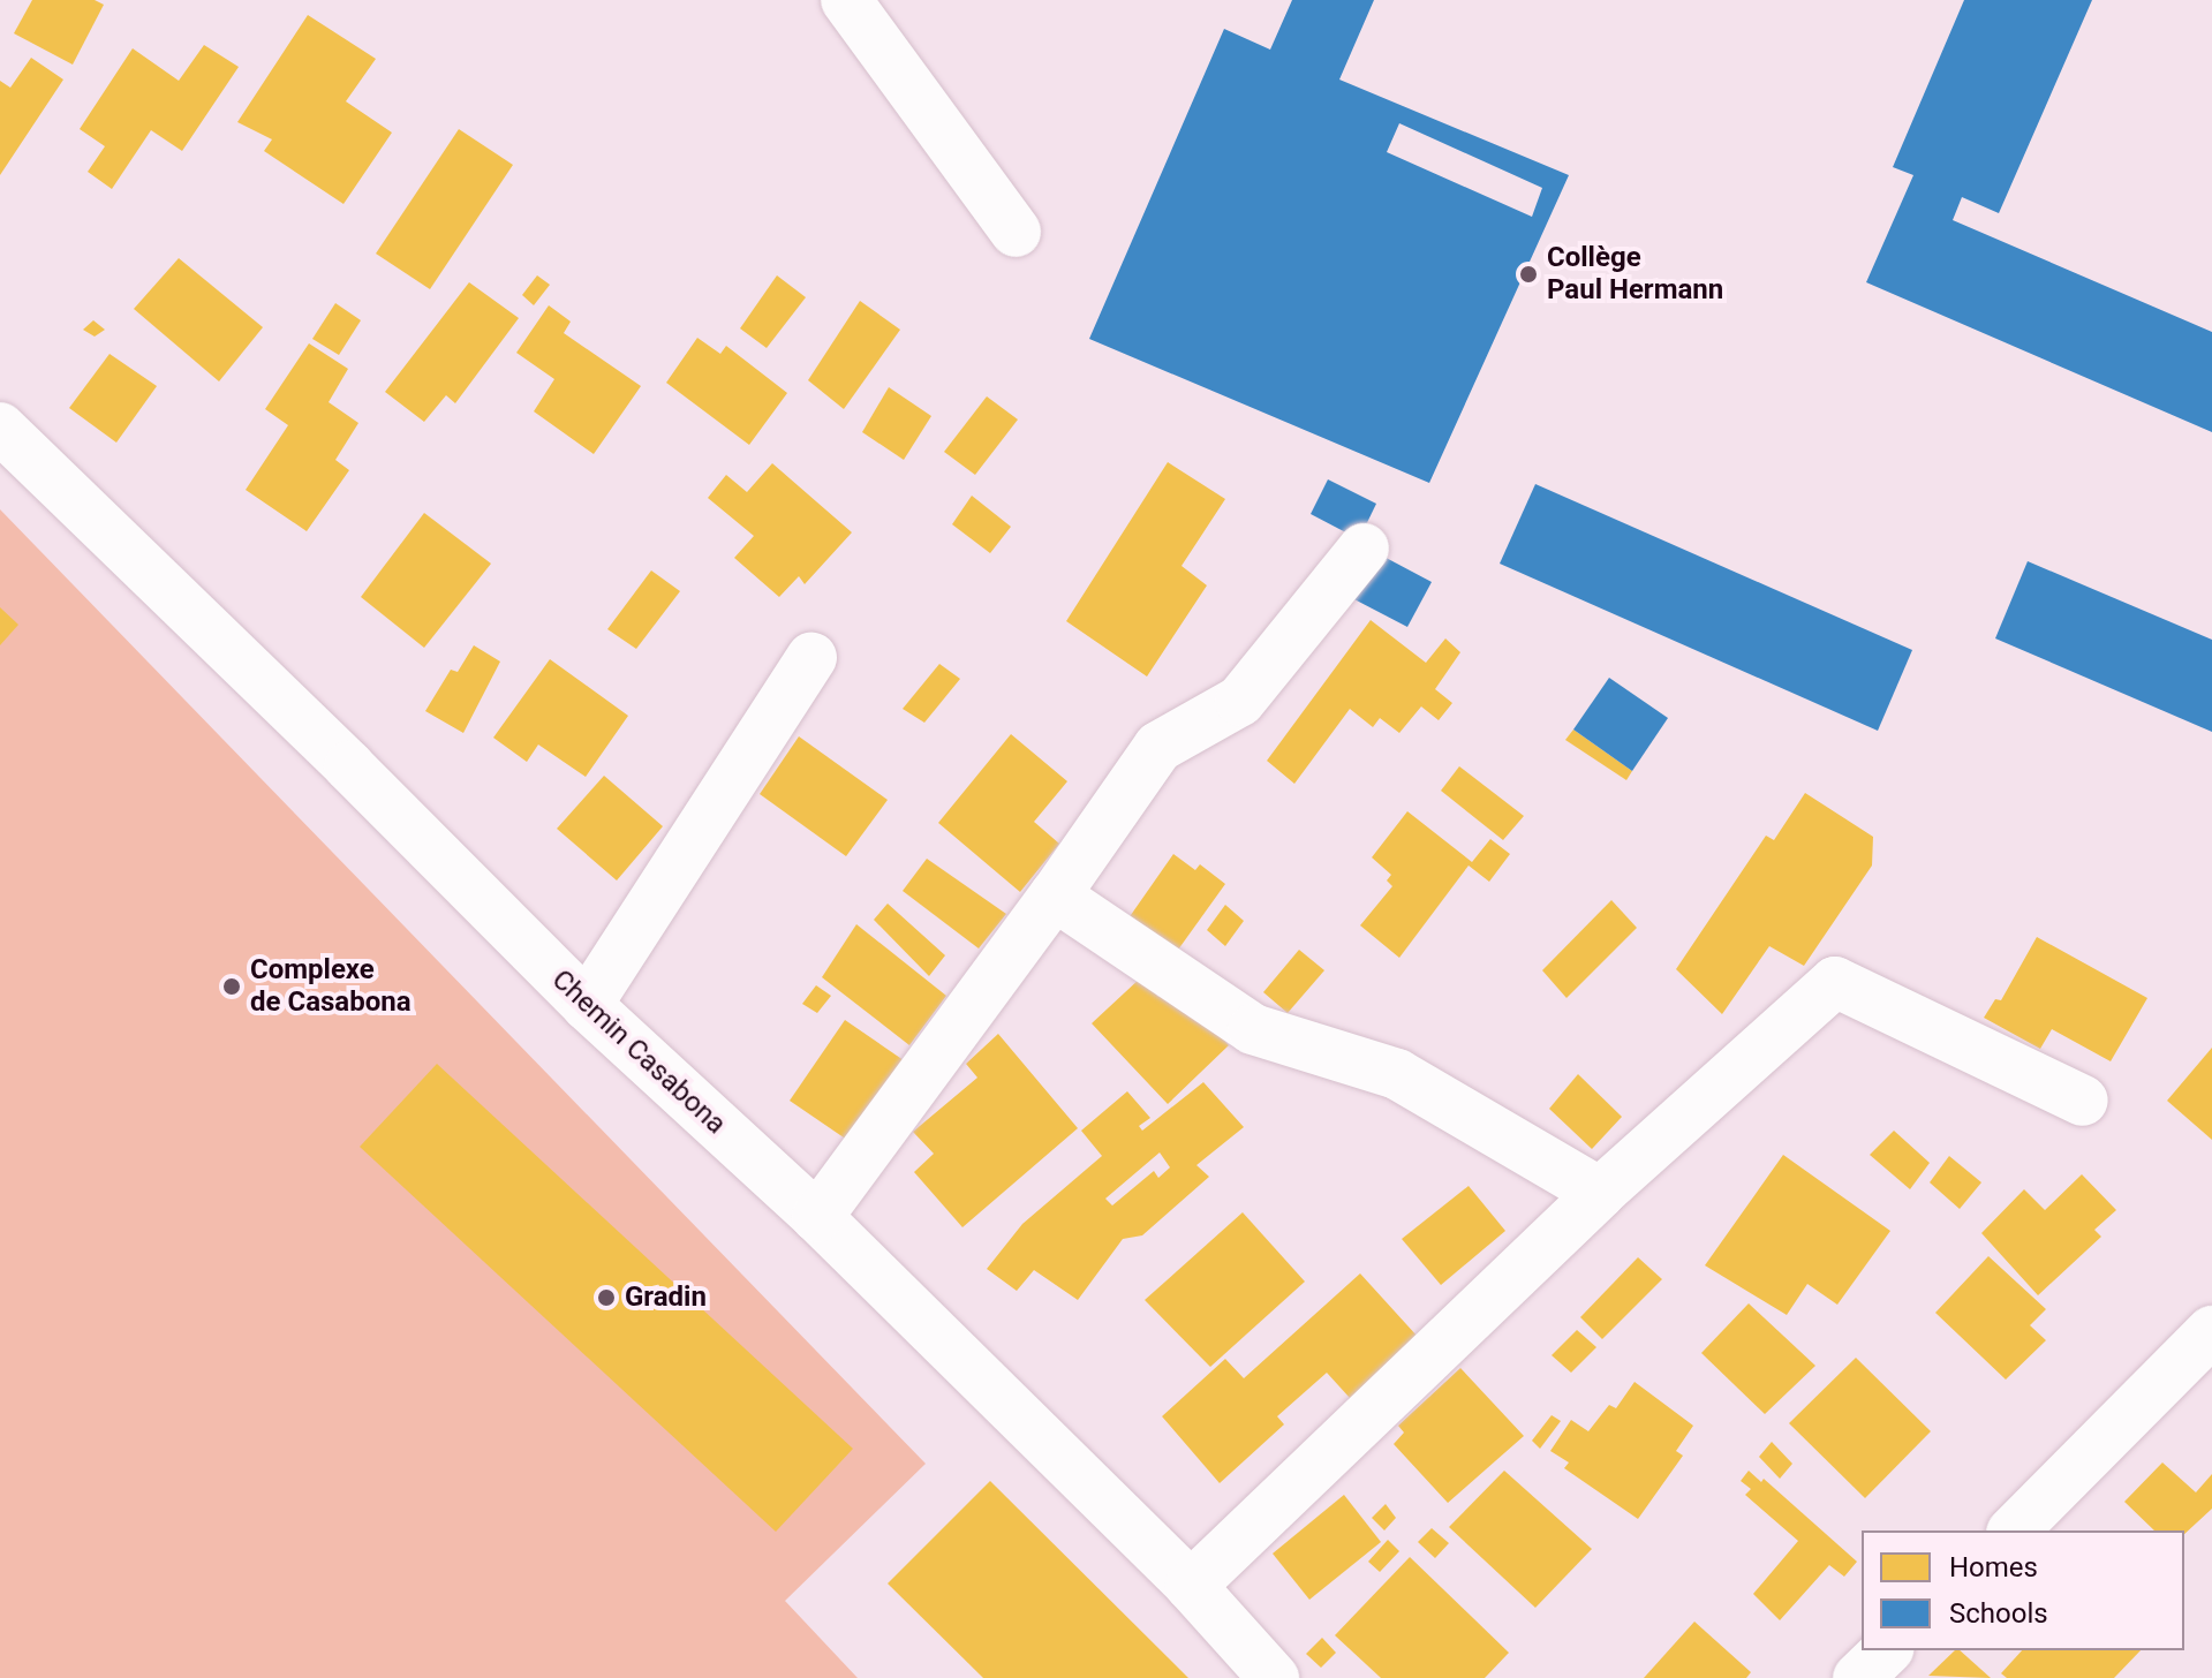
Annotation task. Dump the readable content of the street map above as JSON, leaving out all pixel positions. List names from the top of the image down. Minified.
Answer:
{"streets":{"street":["Chemin Casabona"]},"places":["Collège Paul Hermann","Complexe de Casabona","Gradin"],"legend":["Homes","Schools"]}
